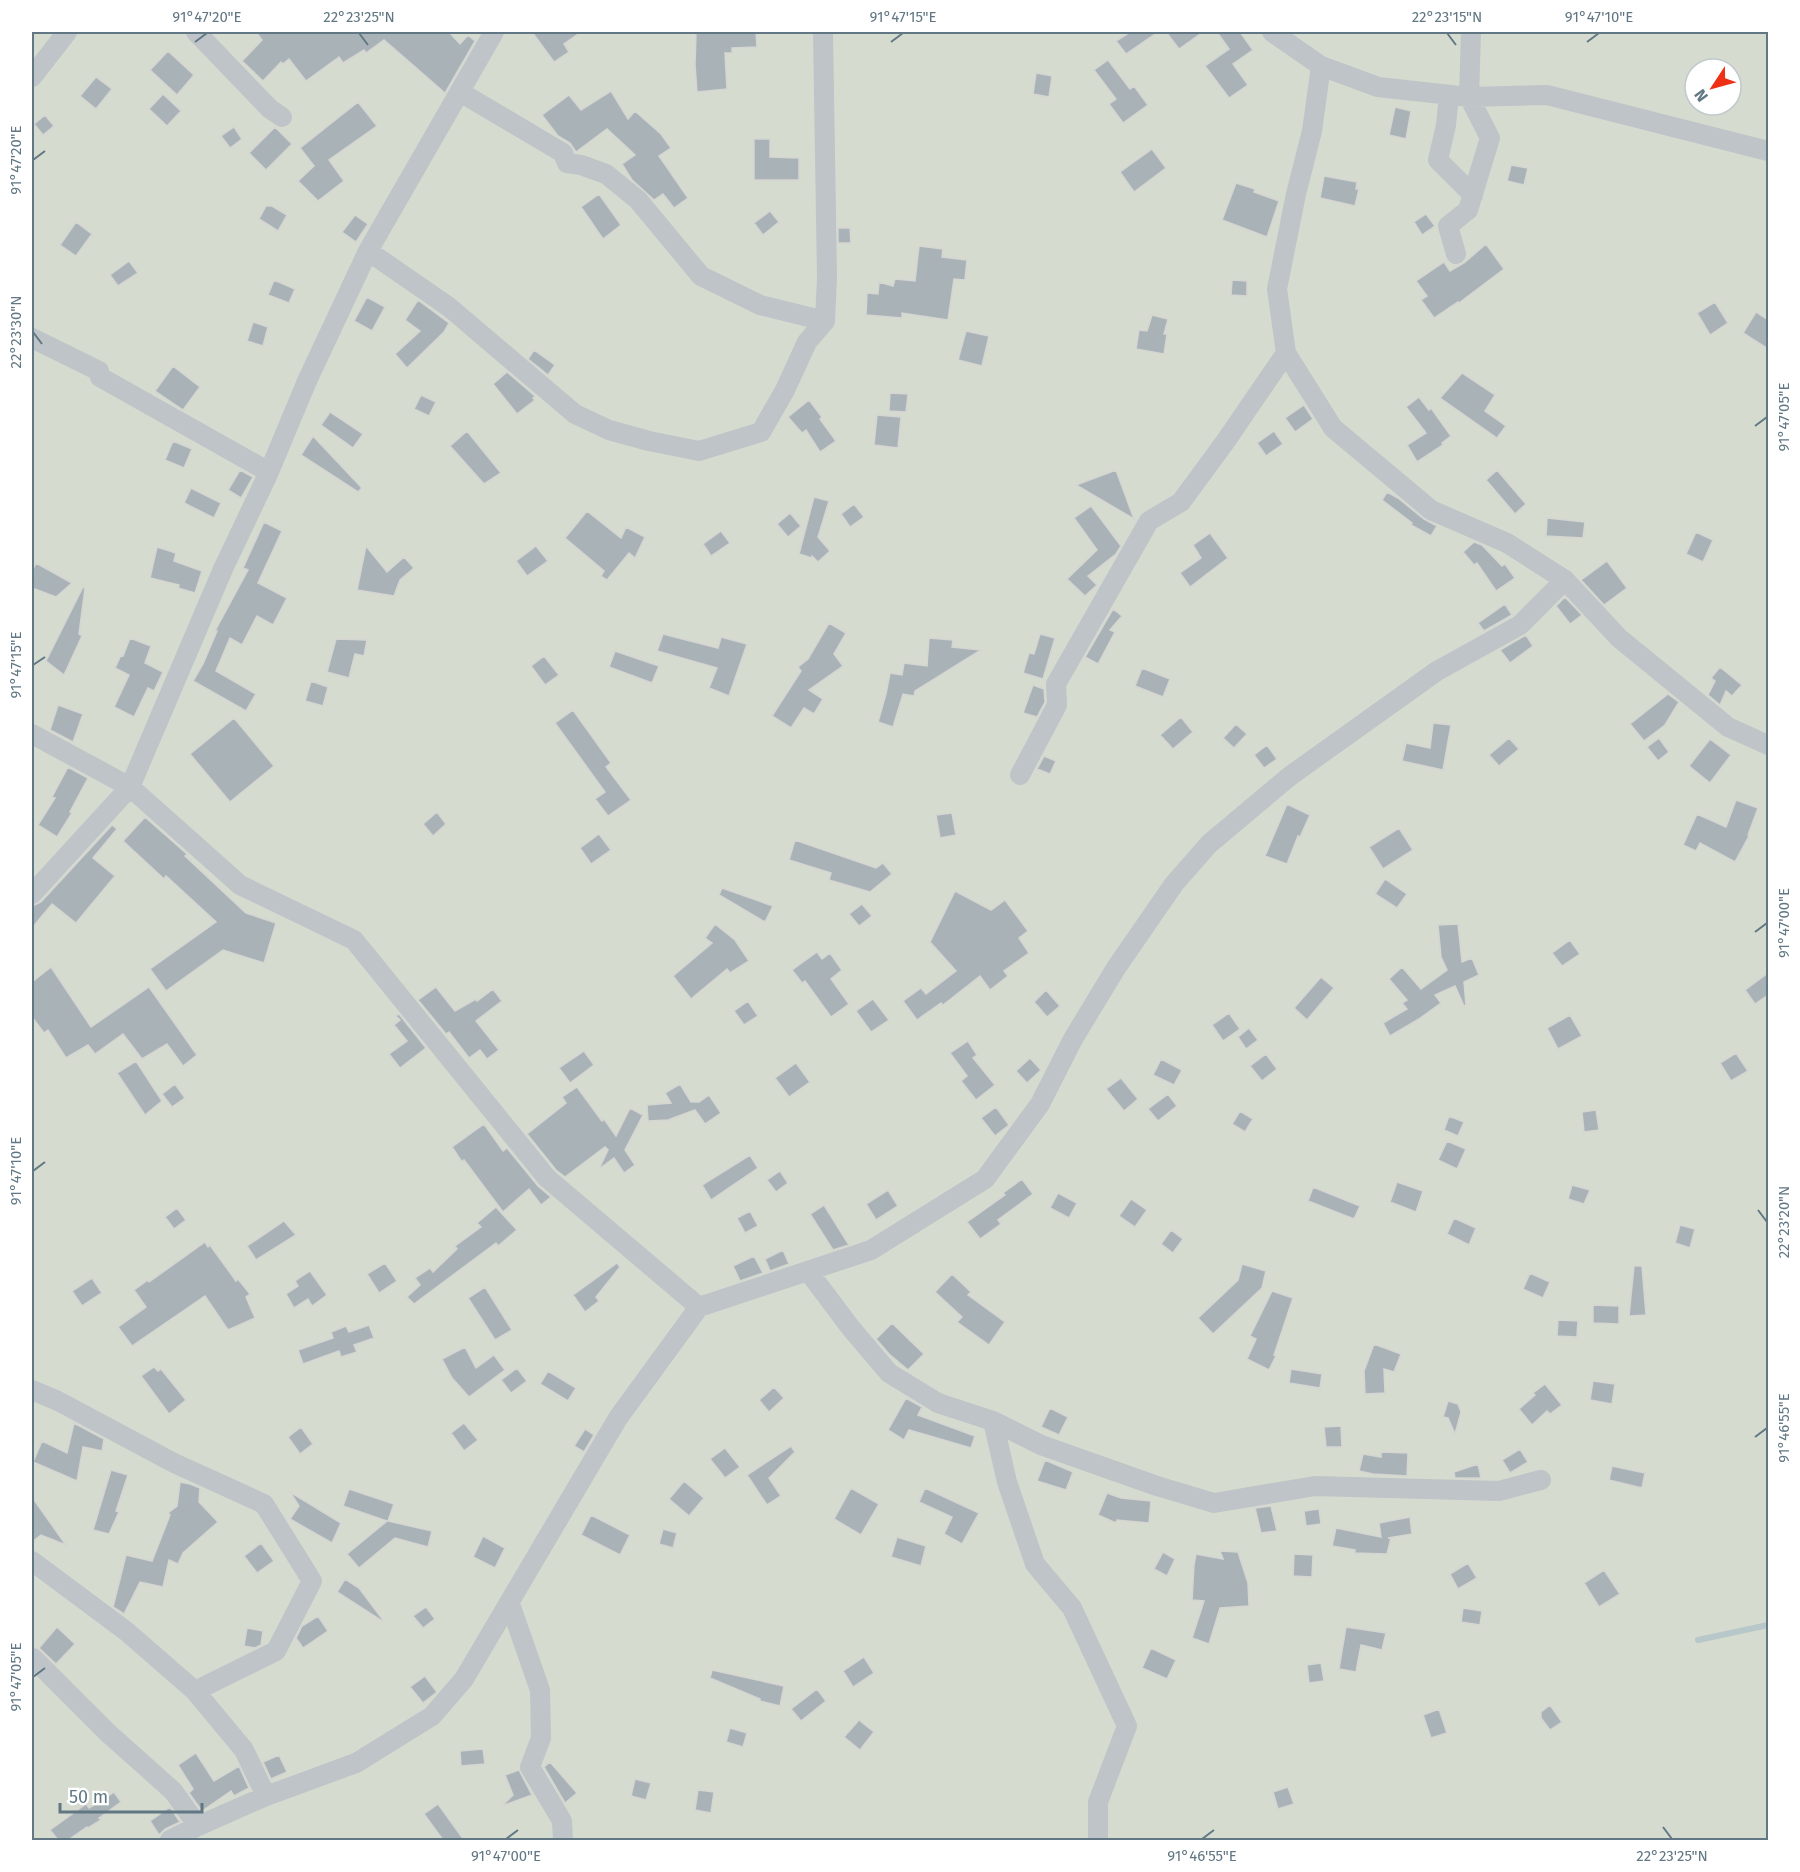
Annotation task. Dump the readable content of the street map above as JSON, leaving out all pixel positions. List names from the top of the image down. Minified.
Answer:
{"scale_bar":"50 m","north":"bottom left","coordinates":["91°47'20\"E","22°23'25\"N","91°47'15\"E","22°23'15\"N","91°47'10\"E","22°23'30\"N","91°47'05\"E","91°47'00\"E","22°23'20\"N","91°46'55\"E"]}
